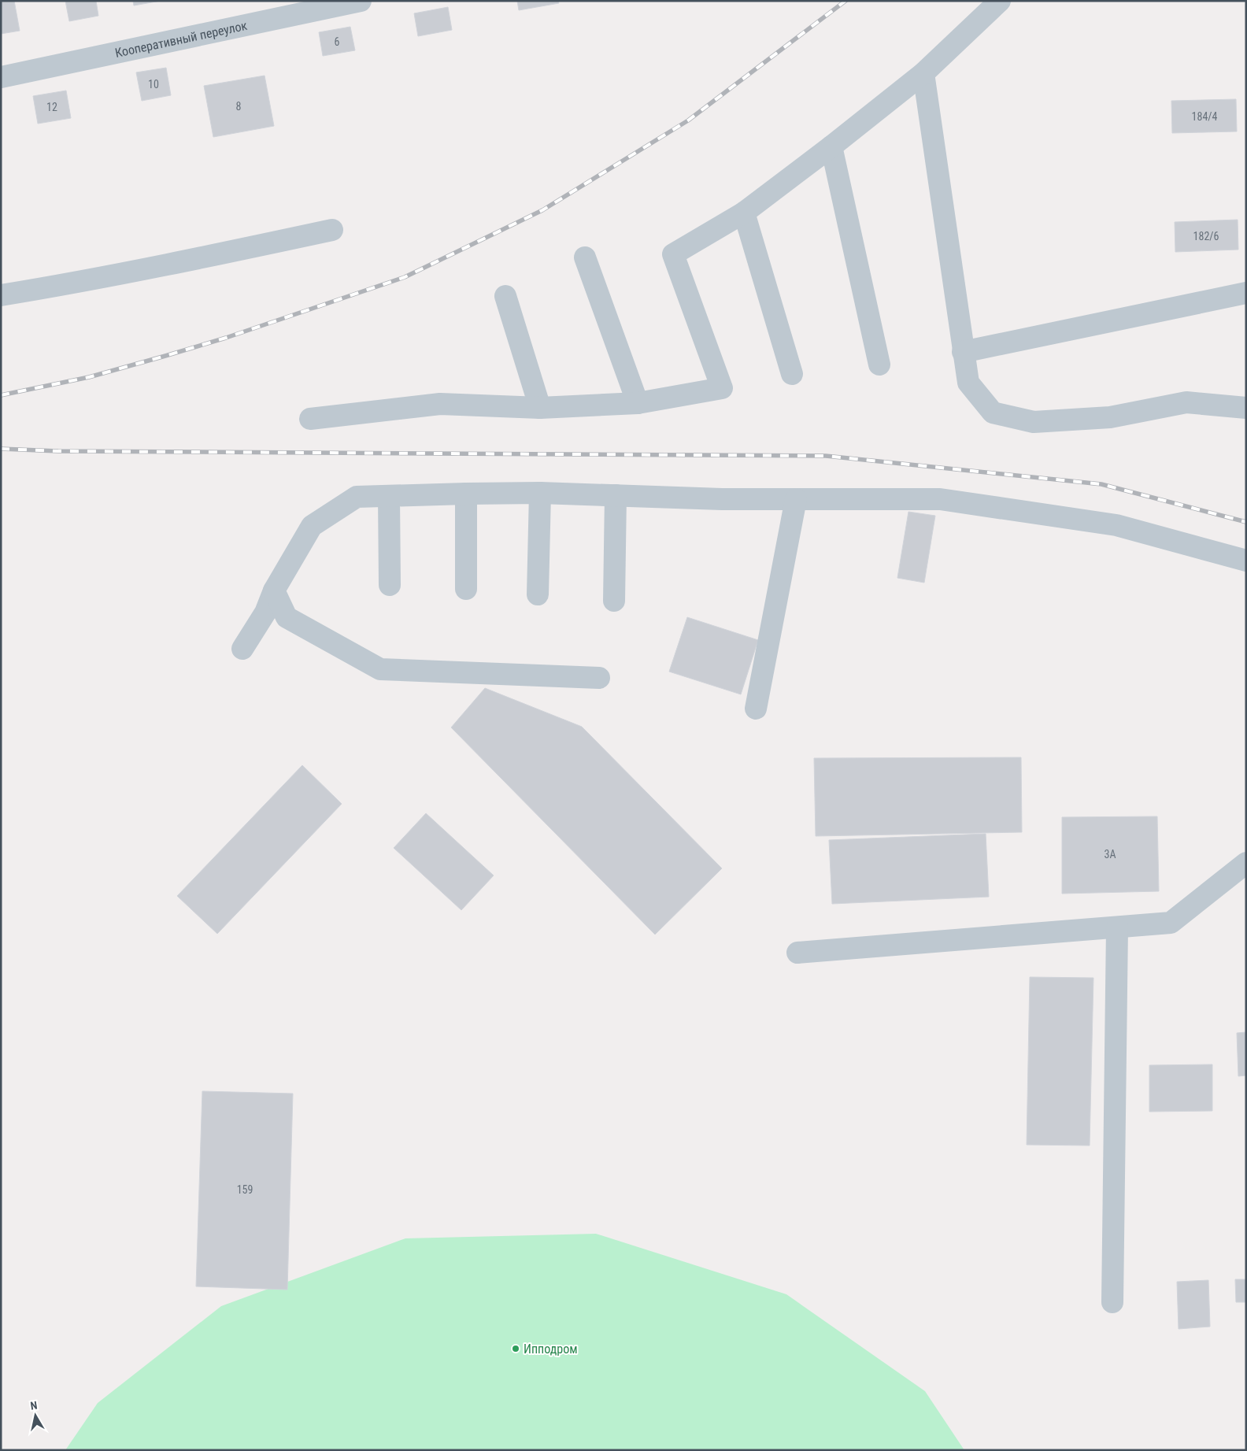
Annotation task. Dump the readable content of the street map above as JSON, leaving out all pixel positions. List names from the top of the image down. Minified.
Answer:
{"streets":{"street":["Кооперативный переулок"]},"places":["Ипподром"],"house_numbers":["6","10","8","12","184/4","182/6","3А","159"],"north":"top"}
